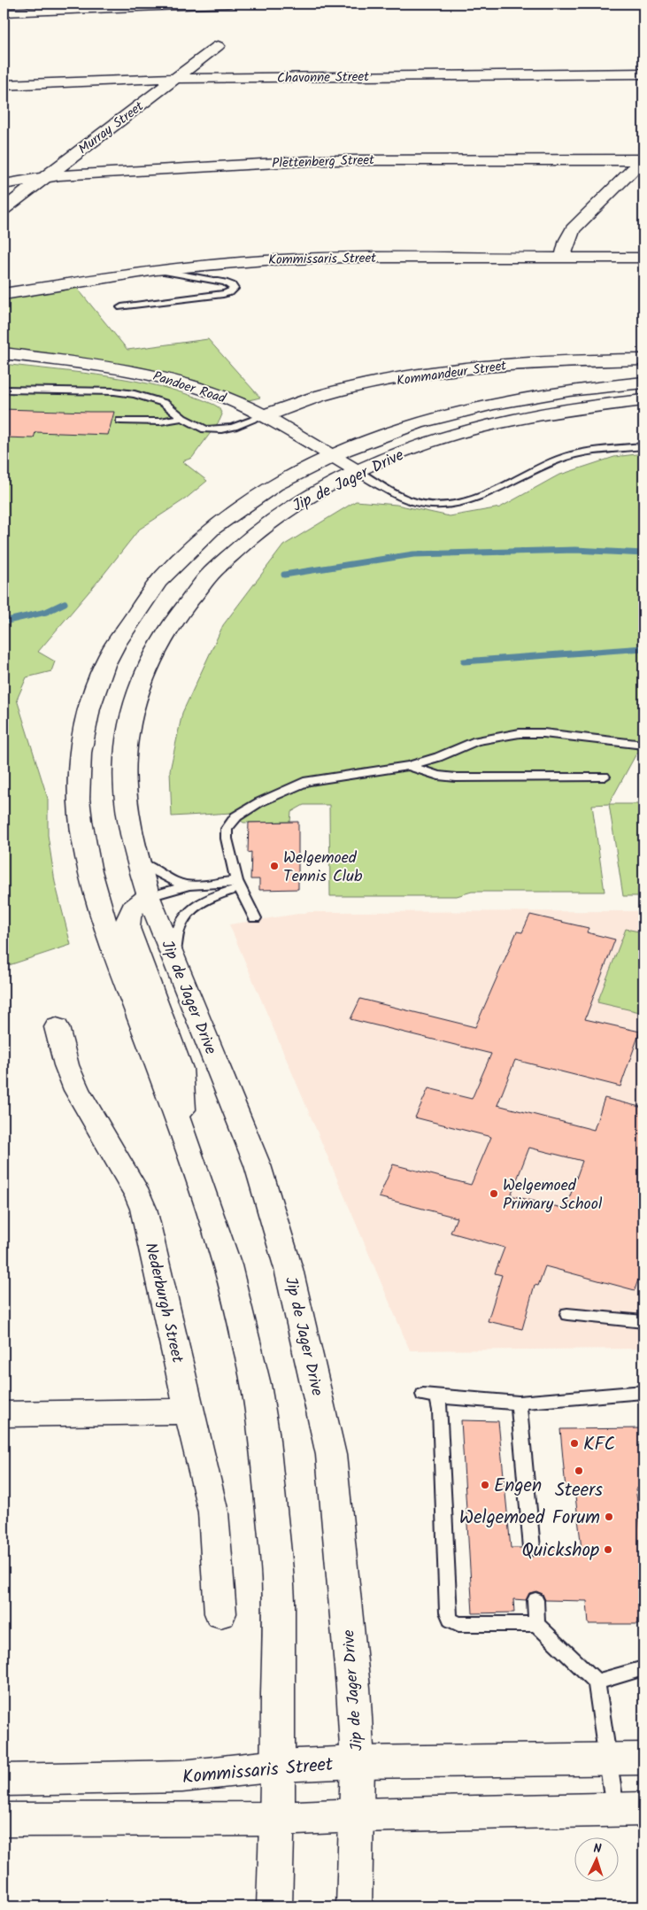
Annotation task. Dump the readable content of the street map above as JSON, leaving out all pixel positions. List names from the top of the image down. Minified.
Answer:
{"streets":{"street":["Chavonne Street","Murray Street","Plettenberg Street","Kommissaris Street","Kommandeur Street","Pandoer Road","Jip de Jager Drive","Nederburgh Street"]},"crossings":[["Chavonne Street","Murray Street"],["Murray Street","Plettenberg Street"],["Kommissaris Street","Jip de Jager Drive"],["Kommandeur Street","Pandoer Road"],["Pandoer Road","Jip de Jager Drive"]],"places":["Welgemoed Tennis Club","Welgemoed Primary School","KFC","Steers","Engen","Welgemoed Forum","Quickshop"],"north":"top"}
